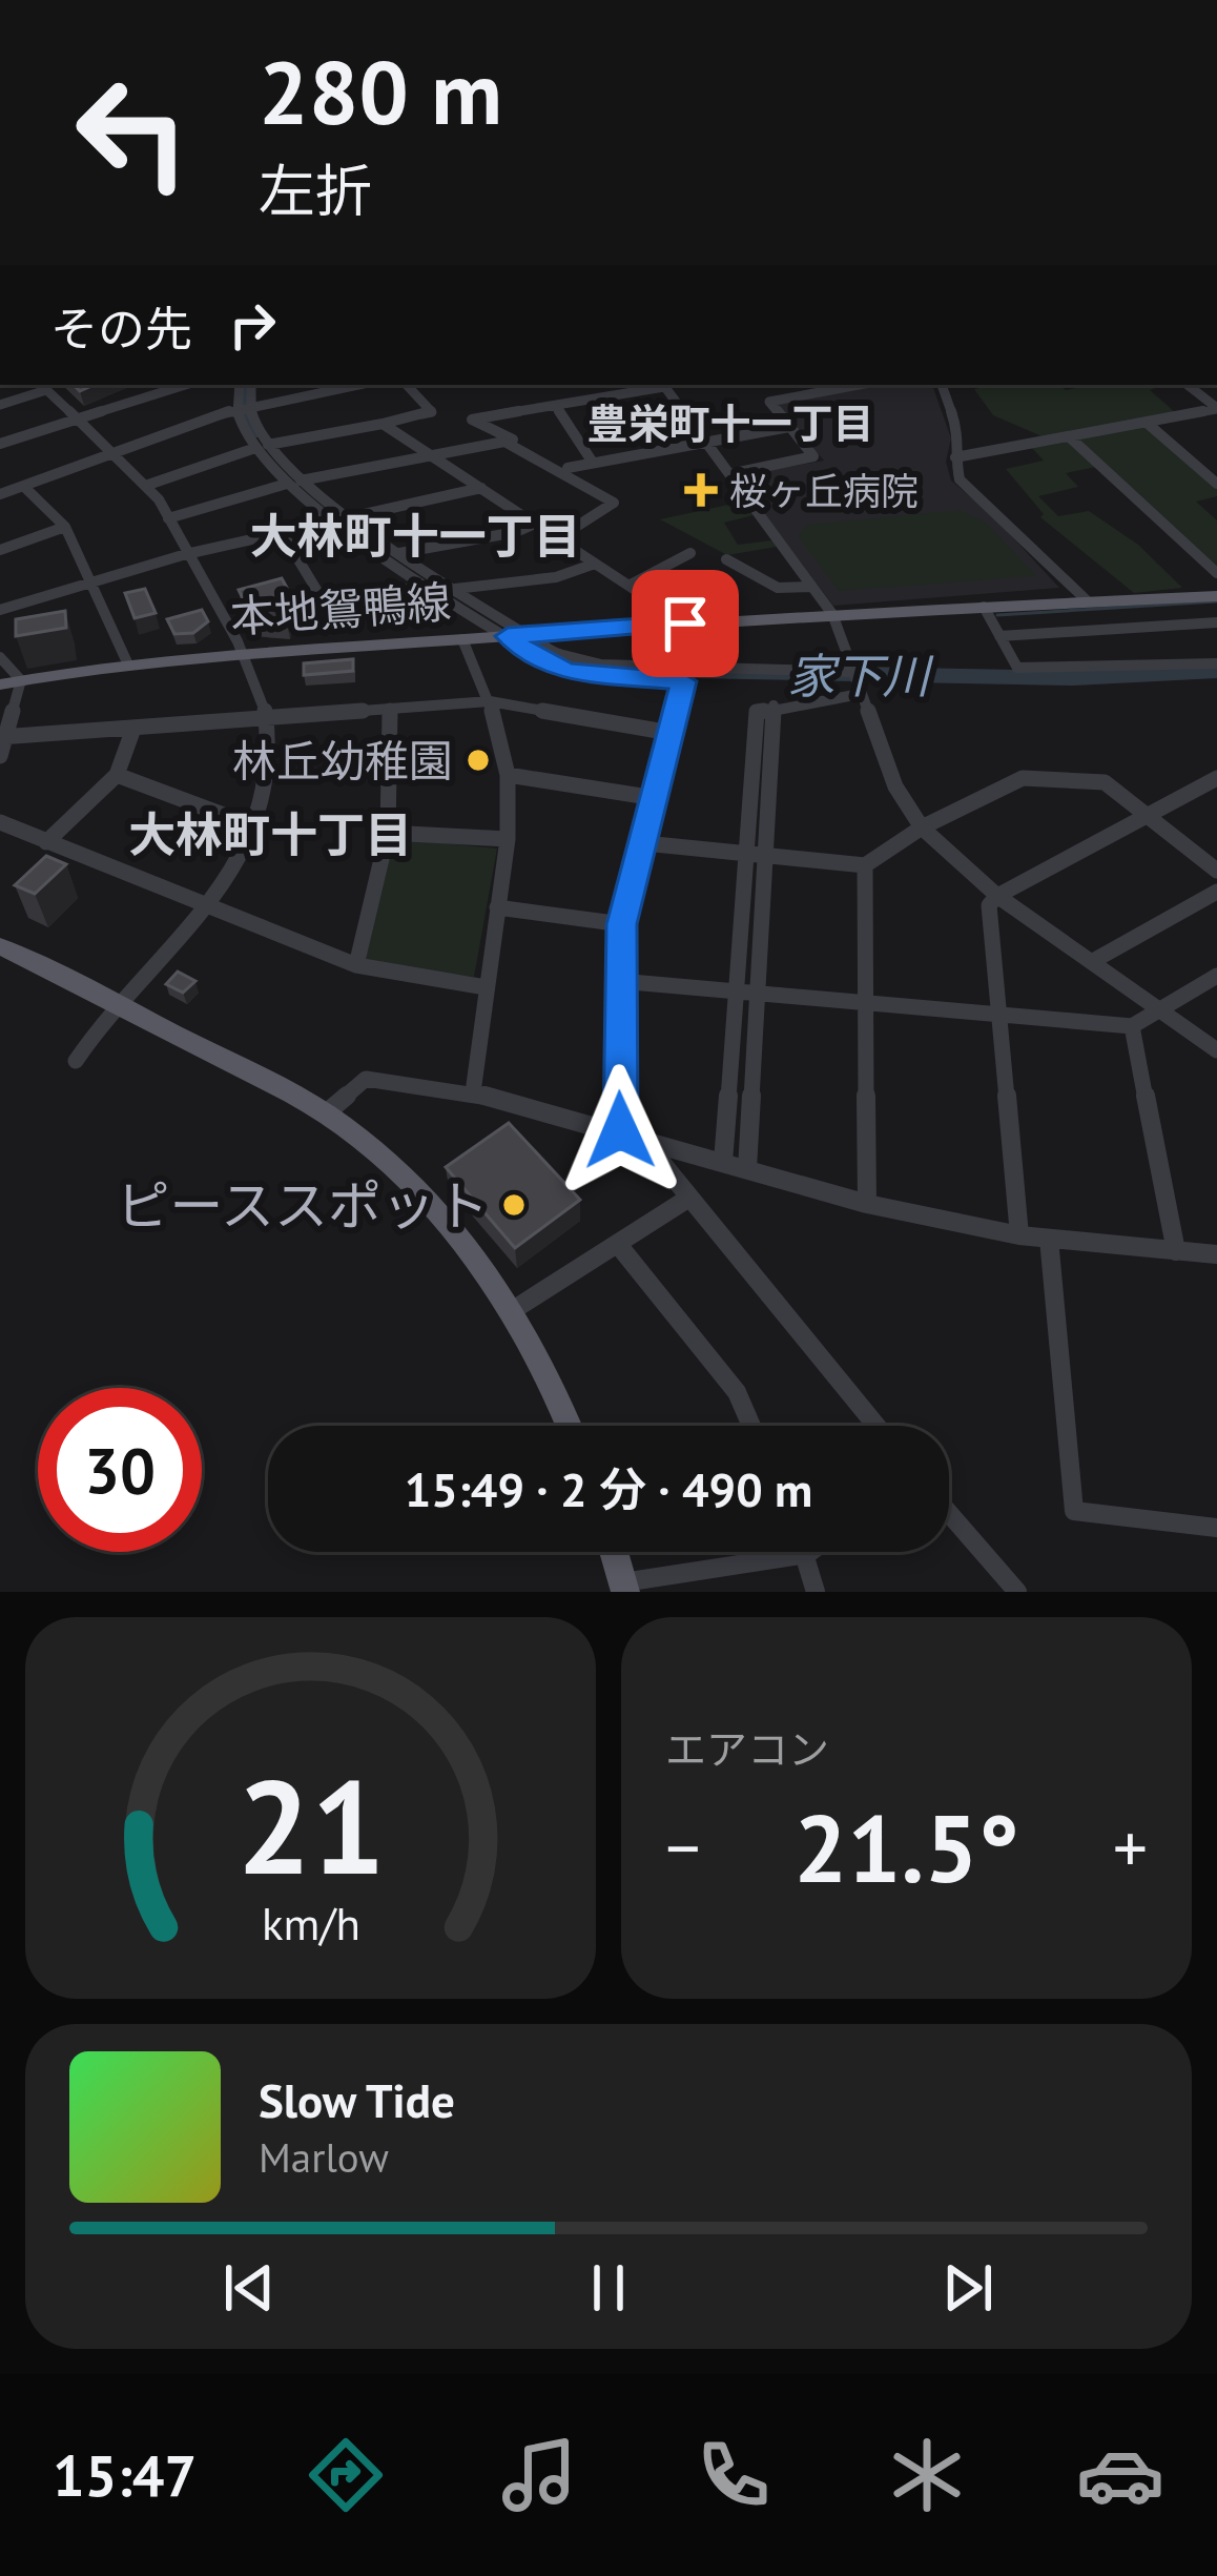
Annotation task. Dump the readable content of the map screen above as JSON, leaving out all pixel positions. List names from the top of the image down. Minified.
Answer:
{"streets":{"main road":["本地鴛鴨線"]},"districts":["豊栄町十一丁目","大林町十一丁目","大林町十丁目"],"water":["家下川"],"places":{"health":["桜ヶ丘病院"],"other":["林丘幼稚園","ピーススポット"]},"page":{"turn":["280 m","左折"],"then":"その先","limit":"30","trip":"15:49 · 2 分 · 490 m","tile":"エアコン","heat":["−","21.5°","+"],"song":["Slow Tide","Marlow"],"tabs":"15:47","gauge":["21","km/h"]}}
